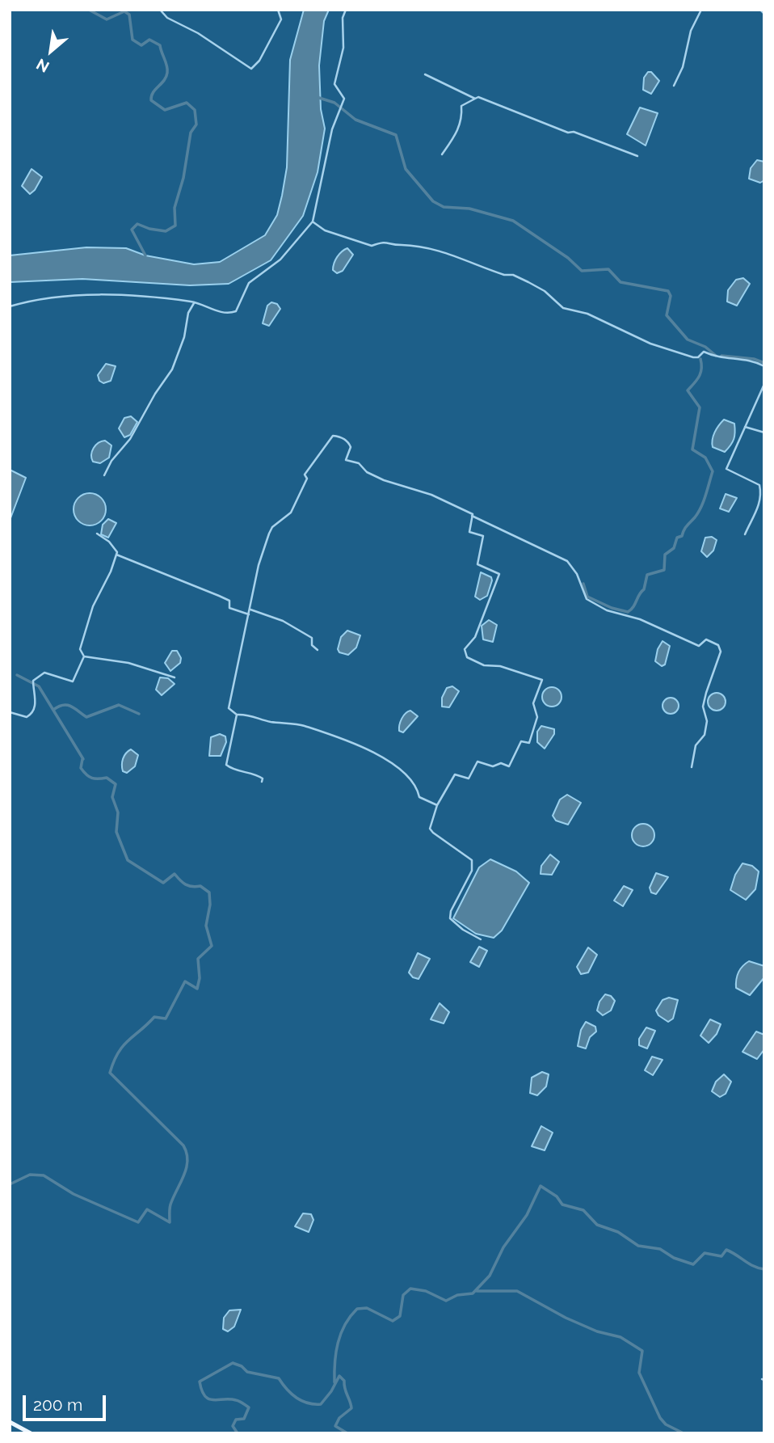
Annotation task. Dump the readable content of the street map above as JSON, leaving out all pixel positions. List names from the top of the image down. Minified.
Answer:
{"scale_bar":"200 m","north":"bottom left"}
